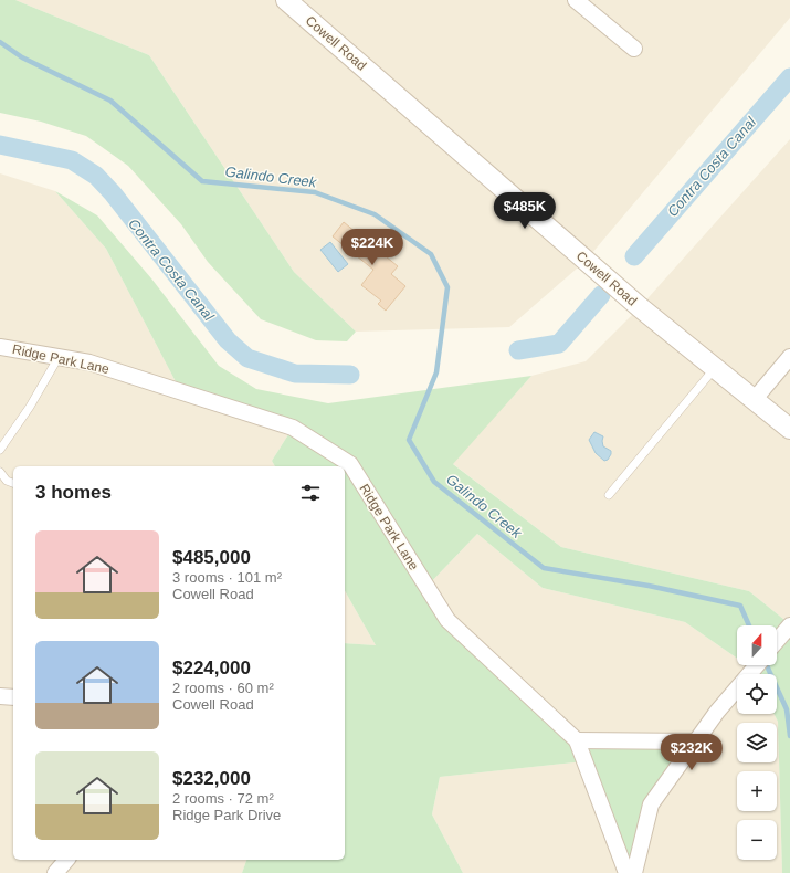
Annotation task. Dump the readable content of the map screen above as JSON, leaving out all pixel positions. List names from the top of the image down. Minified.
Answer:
{"streets":{"street":["Cowell Road","Ridge Park Lane"]},"water":["Contra Costa Canal","Galindo Creek"],"north":"top","page":{"price":["$485K","$224K","$232K"],"heading":"3 homes","list":[{"name":"$485,000","note":"3 rooms · 101 m² · Cowell Road"},{"name":"$224,000","note":"2 rooms · 60 m² · Cowell Road"},{"name":"$232,000","note":"2 rooms · 72 m² · Ridge Park Drive"}],"map_buttons":["+","−"]}}
